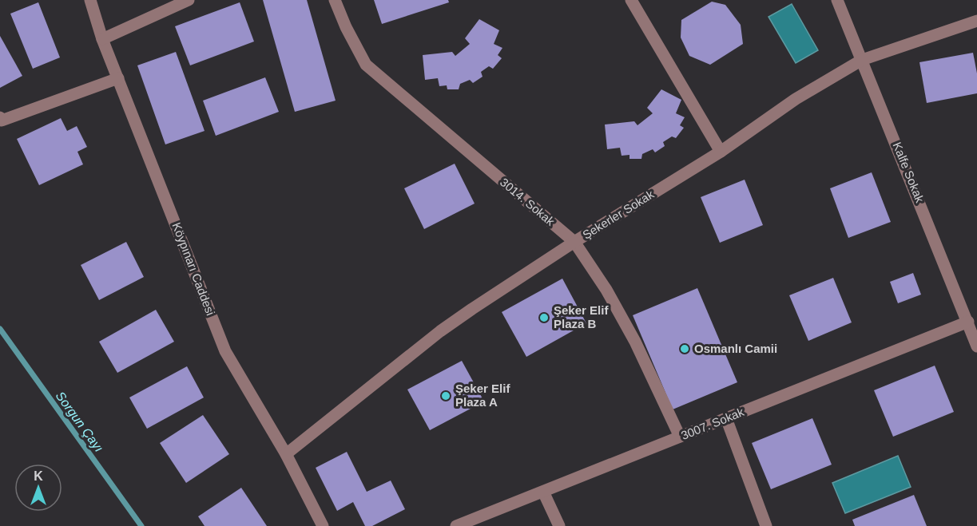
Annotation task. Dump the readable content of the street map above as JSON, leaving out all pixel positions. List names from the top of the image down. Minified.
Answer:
{"streets":{"street":["Kalfe Sokak","3014. Sokak","Şekerler Sokak","Köypınarı Caddesi","3007. Sokak"]},"crossings":[["Kalfe Sokak","Şekerler Sokak"],["Kalfe Sokak","3007. Sokak"],["3014. Sokak","Şekerler Sokak"],["3014. Sokak","3007. Sokak"],["Şekerler Sokak","Köypınarı Caddesi"]],"water":["Sorgun Çayı"],"places":["Şeker Elif Plaza B","Osmanlı Camii","Şeker Elif Plaza A"],"north":"top"}
